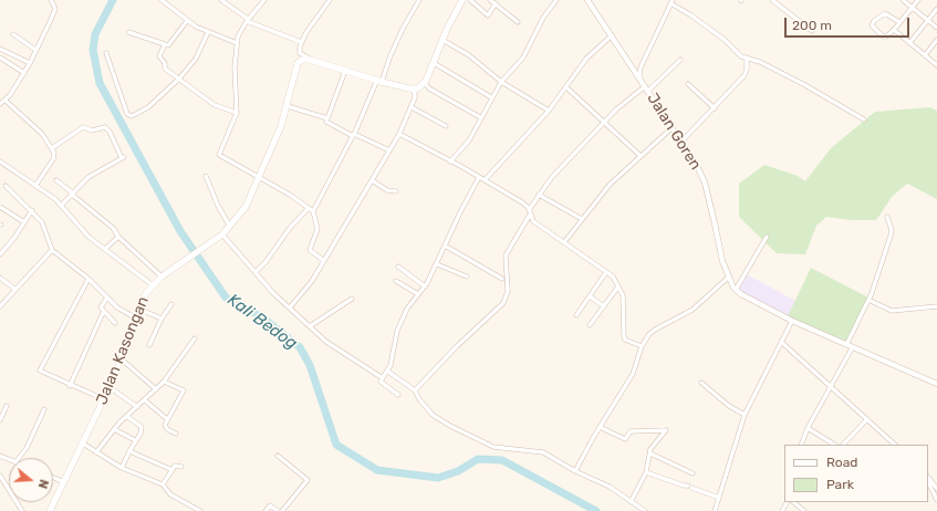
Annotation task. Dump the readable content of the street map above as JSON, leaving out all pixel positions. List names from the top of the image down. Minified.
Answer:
{"streets":{"main road":["Jalan Kasongan"],"street":["Jalan Goren"]},"water":["Kali Bedog"],"legend":["Road","Park"],"scale_bar":"200 m","north":"right"}
